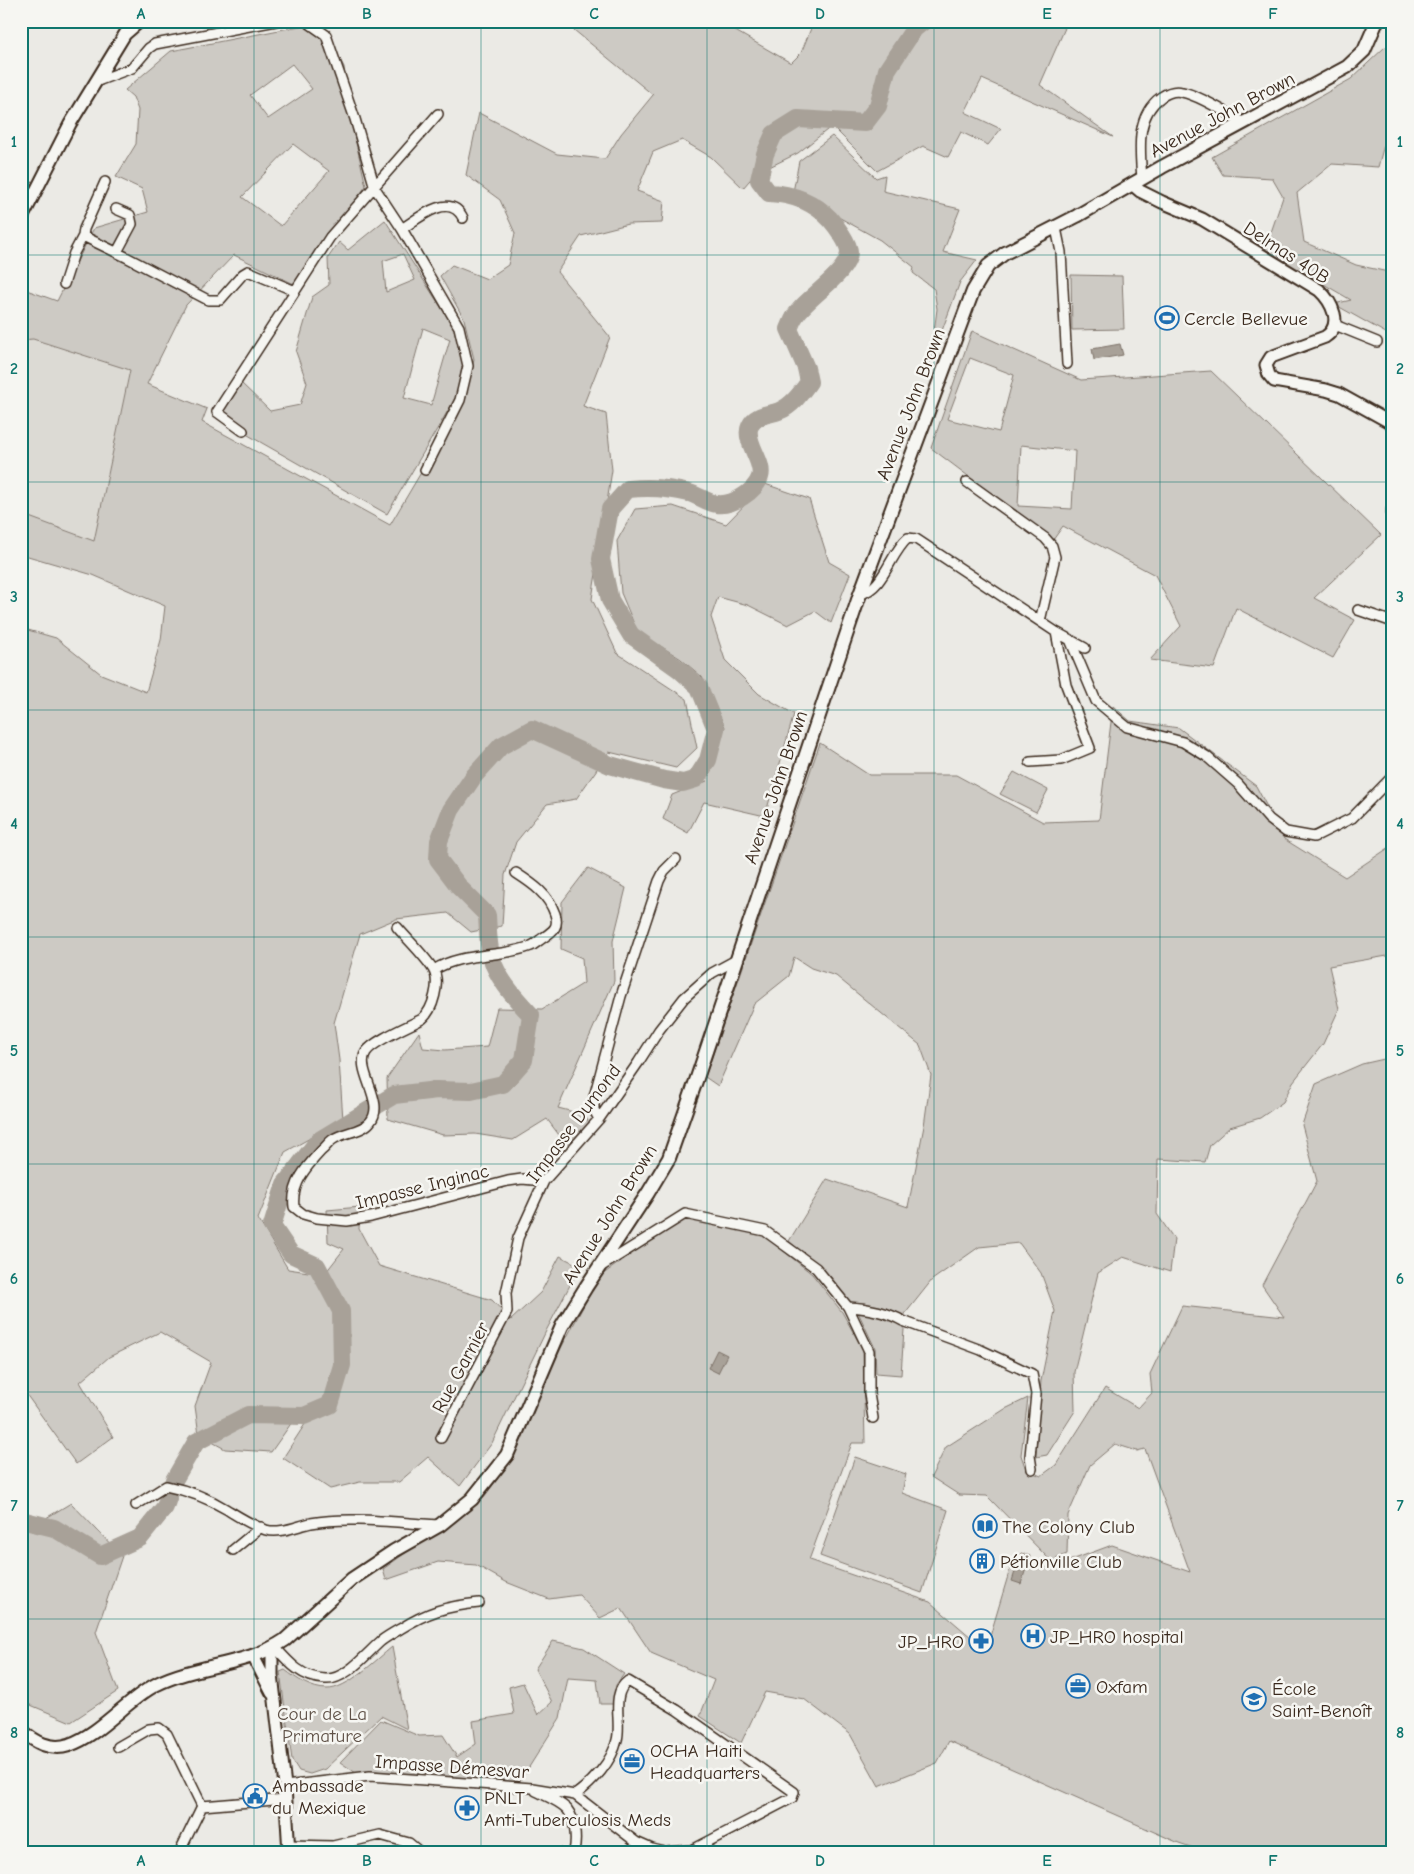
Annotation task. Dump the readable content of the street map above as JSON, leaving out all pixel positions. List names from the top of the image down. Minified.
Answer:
{"streets":{"main road":["Avenue John Brown"],"street":["Delmas 40B","Impasse Dumond","Impasse Inginac","Rue Garnier","Impasse Démesvar"]},"crossings":[["Avenue John Brown","Delmas 40B"],["Avenue John Brown","Impasse Dumond"],["Impasse Dumond","Impasse Inginac"],["Impasse Dumond","Rue Garnier"]],"parks":["Cour de La Primature"],"places":{"sports":["Cercle Bellevue"],"library":["The Colony Club"],"building":["Pétionville Club"],"hospital":["JP_HRO hospital"],"pharmacy":["JP_HRO","PNLT Anti-Tuberculosis Meds"],"office":["Oxfam","OCHA Haiti Headquarters"],"school or university":["École Saint-Benoît"],"public building":["Ambassade du Mexique"]},"grid":{"columns":["A","B","C","D","E","F"],"rows":["1","2","3","4","5","6","7","8"]}}
